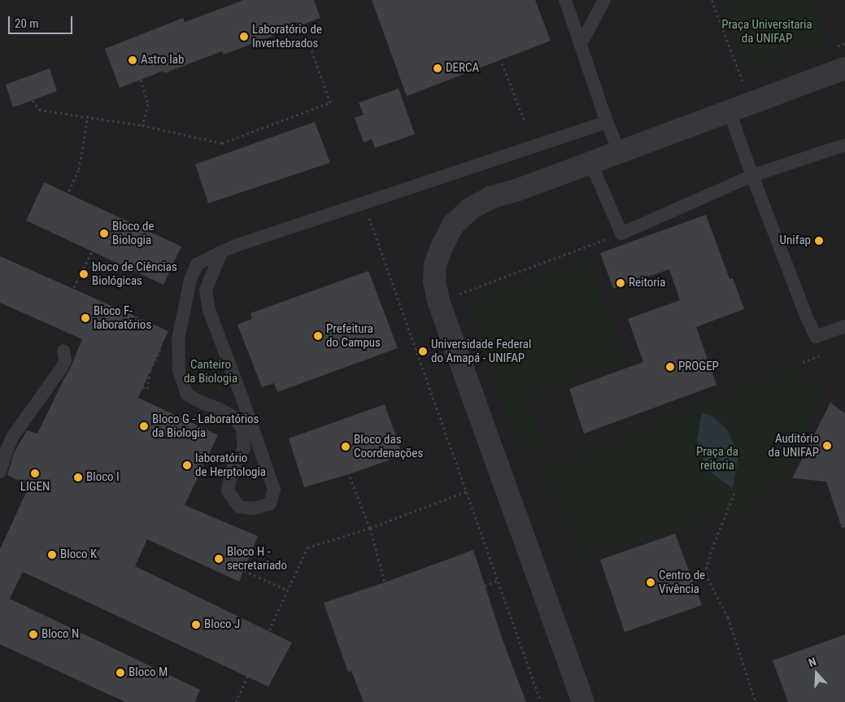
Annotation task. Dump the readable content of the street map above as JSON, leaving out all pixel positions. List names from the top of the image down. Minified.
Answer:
{"parks":["Praça Universitaria da UNIFAP","Canteiro da Biologia","Praça da reitoria"],"places":["Laboratório de Invertebrados","Astro lab","DERCA","Bloco de Biologia","Unifap","bloco de Ciências Biológicas","Reitoria","Bloco F- laboratórios","Prefeitura do Campus","Universidade Federal do Amapá - UNIFAP","PROGEP","Bloco G - Laboratórios da Biologia","Auditório da UNIFAP","Bloco das Coordenações","laboratório de Herptologia","LIGEN","Bloco I","Bloco K","Bloco H - secretariado","Centro de Vivência","Bloco J","Bloco N","Bloco M"],"scale_bar":"20 m","north":"top"}
